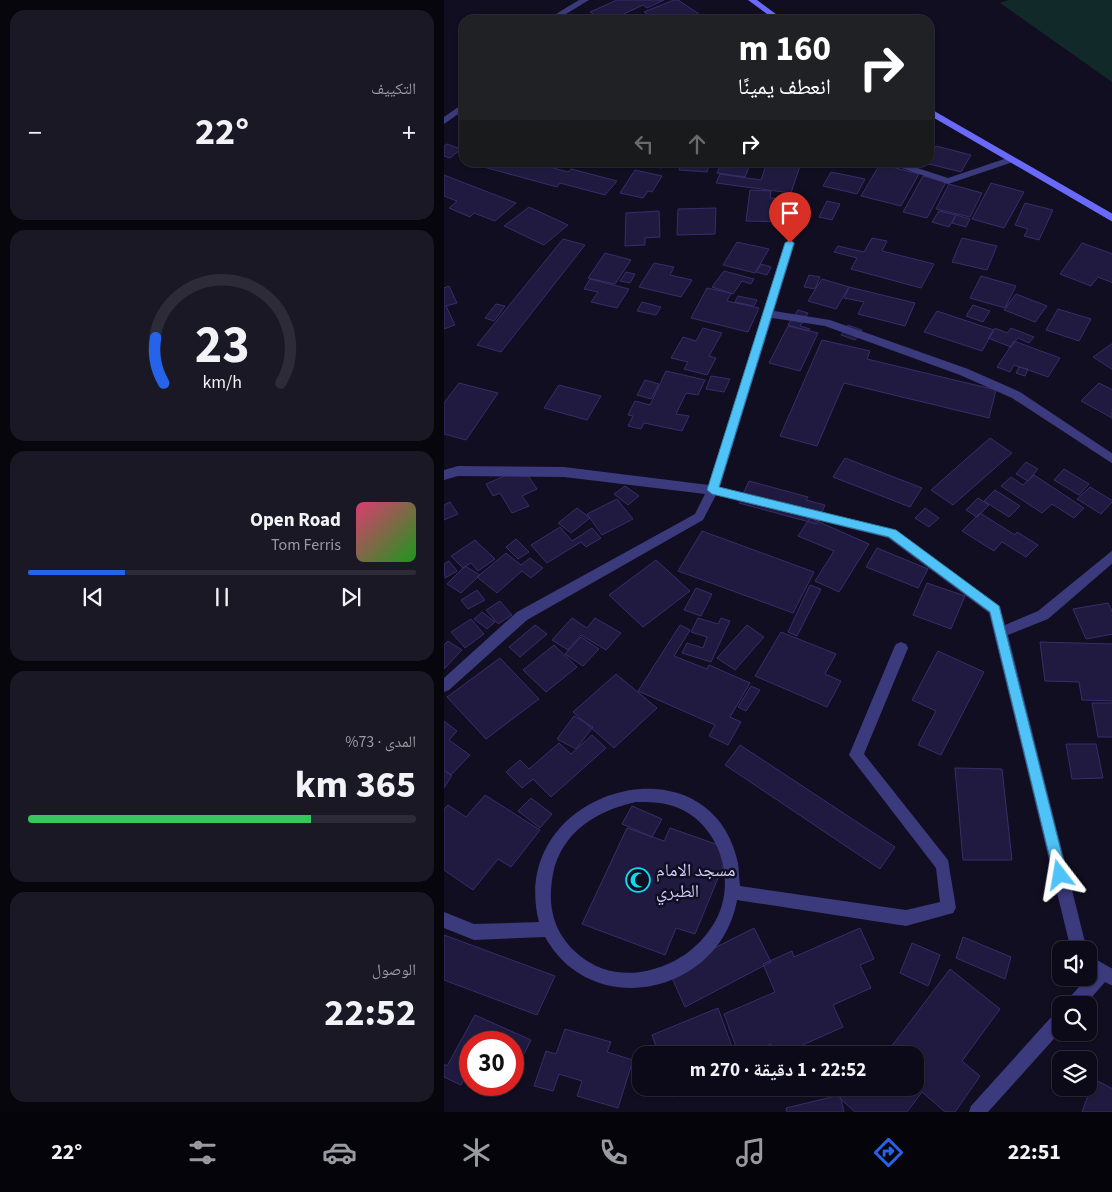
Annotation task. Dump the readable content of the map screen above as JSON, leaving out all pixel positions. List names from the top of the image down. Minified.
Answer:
{"places":{"mosque":["مسجد الامام الطبري"]},"page":{"tile":["التكييف",["المدى · 73%","365 km"],["الوصول","22:52"]],"turn":["160 m","انعطف يمينًا"],"heat":["−","22°","+"],"song":["Open Road","Tom Ferris"],"limit":"30","trip":"22:52 · 1 دقيقة · 270 m","tabs":["22:51","22°"],"gauge":["23","km/h"]}}
